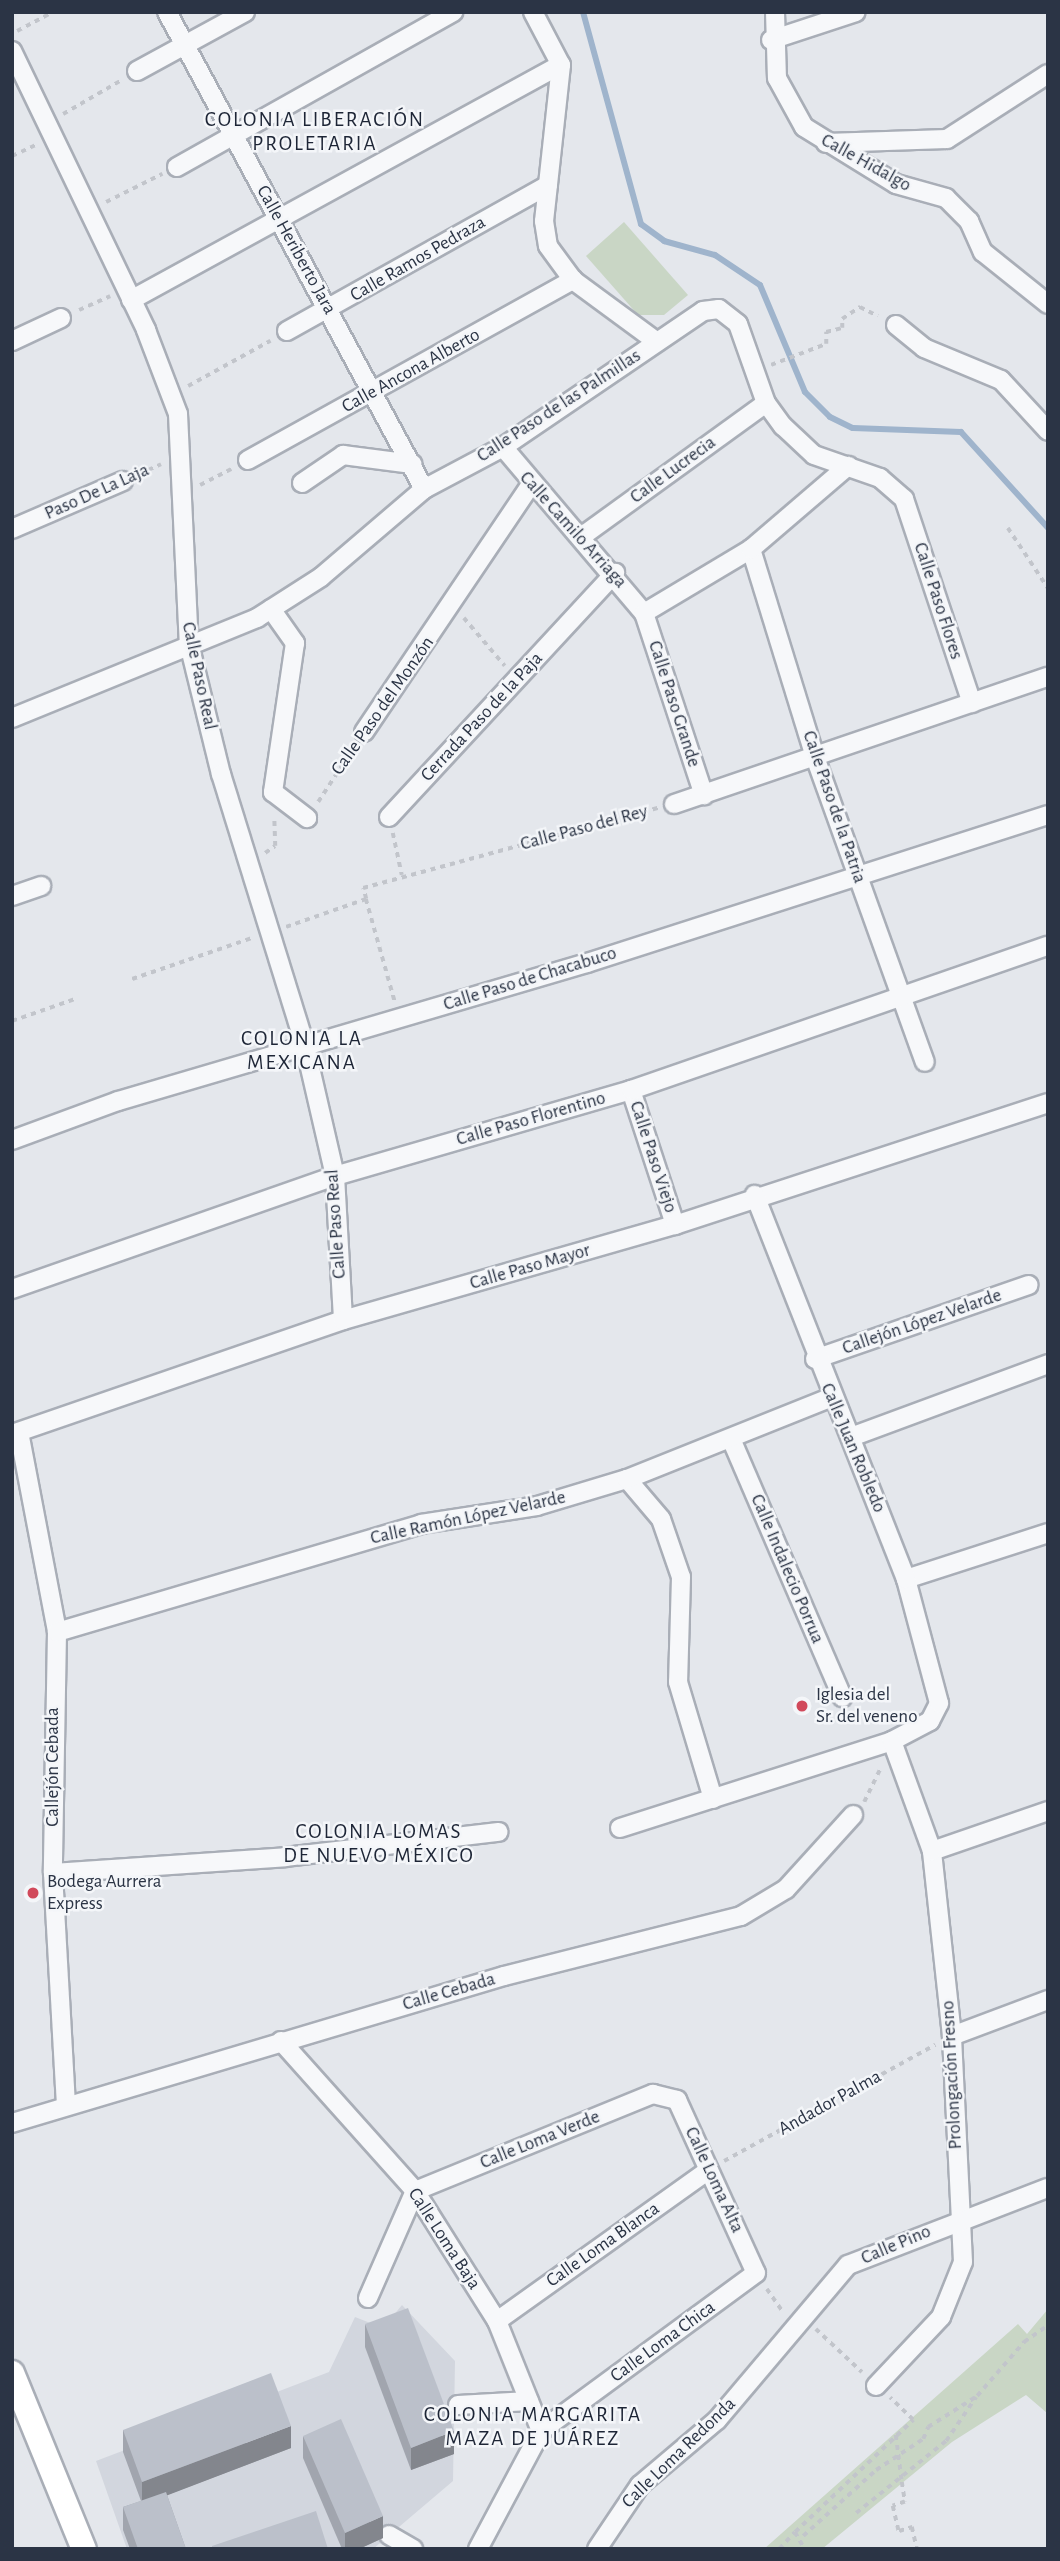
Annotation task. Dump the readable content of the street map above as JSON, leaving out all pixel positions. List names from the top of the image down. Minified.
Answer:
{"streets":{"street":["Calle Hidalgo","Calle Heriberto Jara","Calle Ramos Pedraza","Calle Ancona Alberto","Calle Paso de las Palmillas","Calle Lucrecia","Paso De La Laja","Calle Camilo Arriaga","Calle Paso Flores","Calle Paso Real","Calle Paso Grande","Calle Paso del Monzón","Cerrada Paso de la Paja","Calle Paso de la Patria","Calle Paso del Rey","Calle Paso de Chacabuco","Calle Paso Florentino","Calle Paso Viejo","Calle Paso Mayor","Callejón López Velarde","Calle Juan Robledo","Calle Ramón López Velarde","Calle Indalecio Porrua","Callejón Cebada","Calle Cebada","Prolongación Fresno","Calle Loma Verde","Calle Loma Alta","Calle Loma Baja","Calle Loma Blanca","Calle Pino","Calle Loma Chica","Calle Loma Redonda"],"path":["Andador Palma"]},"crossings":[["Calle Heriberto Jara","Calle Ramos Pedraza"],["Calle Heriberto Jara","Calle Ancona Alberto"],["Calle Heriberto Jara","Calle Paso de las Palmillas"],["Calle Paso de las Palmillas","Calle Lucrecia"],["Calle Paso de las Palmillas","Calle Camilo Arriaga"],["Calle Paso de las Palmillas","Calle Paso Real"],["Calle Lucrecia","Calle Camilo Arriaga"],["Paso De La Laja","Calle Paso Real"],["Calle Camilo Arriaga","Calle Paso Grande"],["Calle Camilo Arriaga","Calle Paso del Monzón"],["Calle Camilo Arriaga","Cerrada Paso de la Paja"],["Calle Paso Flores","Calle Paso del Rey"],["Calle Paso Real","Calle Paso del Rey"],["Calle Paso Real","Calle Paso de Chacabuco"],["Calle Paso Real","Calle Paso Florentino"],["Calle Paso Real","Calle Paso Mayor"],["Calle Paso Grande","Calle Paso del Rey"],["Calle Paso de la Patria","Calle Paso del Rey"],["Calle Paso de la Patria","Calle Paso de Chacabuco"],["Calle Paso de la Patria","Calle Paso Florentino"],["Calle Paso Florentino","Calle Paso Viejo"],["Calle Paso Viejo","Calle Paso Mayor"],["Calle Paso Mayor","Calle Juan Robledo"],["Calle Paso Mayor","Callejón Cebada"],["Callejón López Velarde","Calle Juan Robledo"],["Calle Juan Robledo","Calle Ramón López Velarde"],["Calle Juan Robledo","Prolongación Fresno"],["Calle Ramón López Velarde","Calle Indalecio Porrua"],["Calle Ramón López Velarde","Callejón Cebada"],["Callejón Cebada","Calle Cebada"],["Calle Cebada","Calle Loma Baja"],["Prolongación Fresno","Andador Palma"],["Prolongación Fresno","Calle Pino"],["Andador Palma","Calle Loma Alta"],["Andador Palma","Calle Loma Blanca"],["Calle Loma Verde","Calle Loma Alta"],["Calle Loma Verde","Calle Loma Baja"],["Calle Loma Alta","Calle Loma Blanca"],["Calle Loma Alta","Calle Loma Chica"],["Calle Loma Baja","Calle Loma Blanca"],["Calle Loma Baja","Calle Loma Chica"],["Calle Pino","Calle Loma Redonda"]],"districts":["COLONIA LIBERACIÓN PROLETARIA","COLONIA LA MEXICANA","COLONIA LOMAS DE NUEVO MÉXICO","COLONIA MARGARITA MAZA DE JUÁREZ"],"places":["Iglesia del Sr. del veneno","Bodega Aurrera Express"]}
